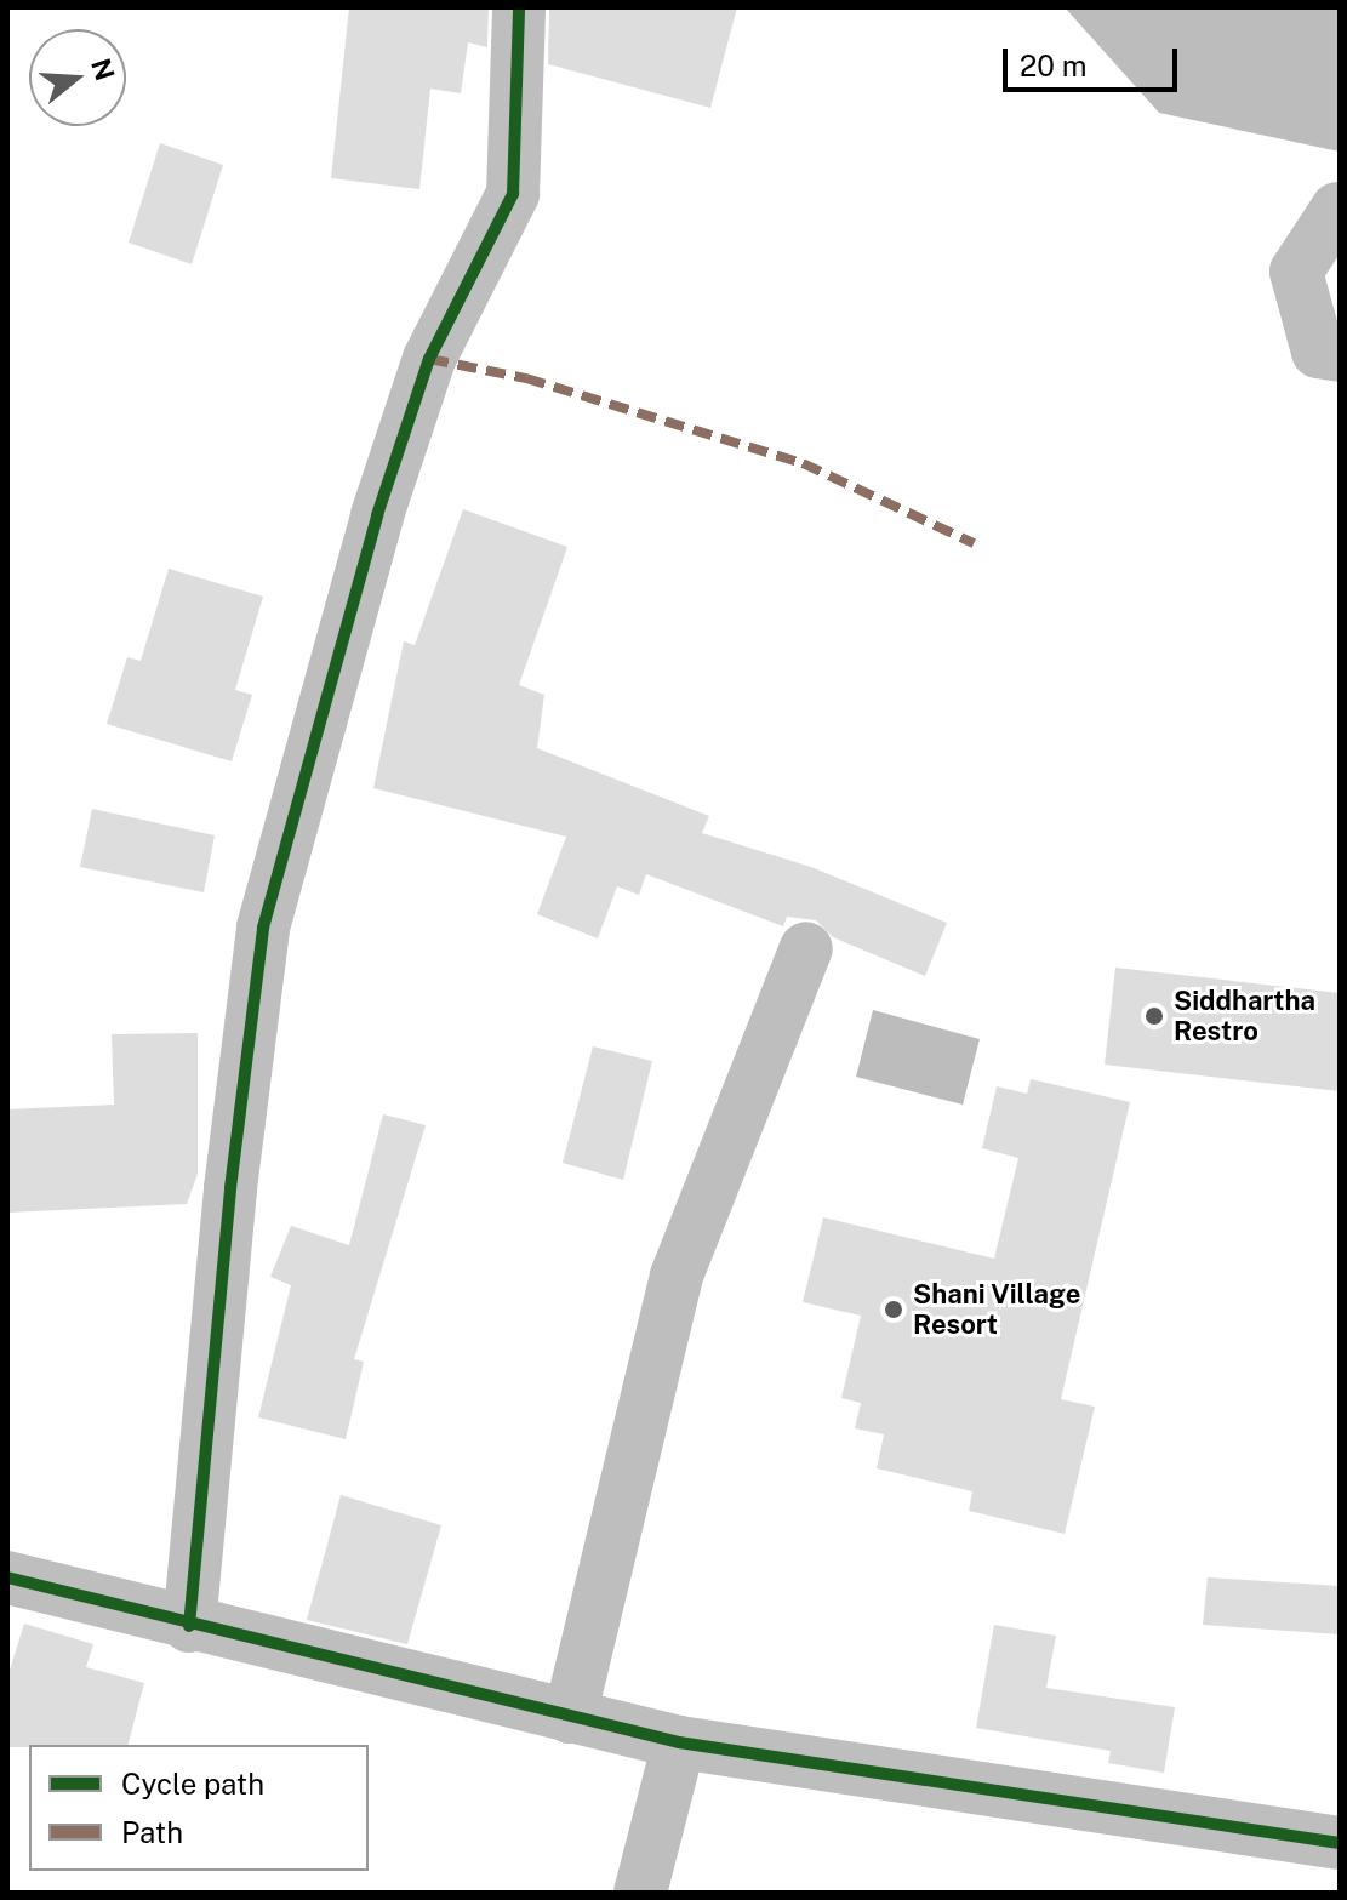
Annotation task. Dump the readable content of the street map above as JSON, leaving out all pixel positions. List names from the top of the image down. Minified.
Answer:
{"places":["Siddhartha Restro","Shani Village Resort"],"legend":["Cycle path","Path"],"scale_bar":"20 m","north":"right"}
